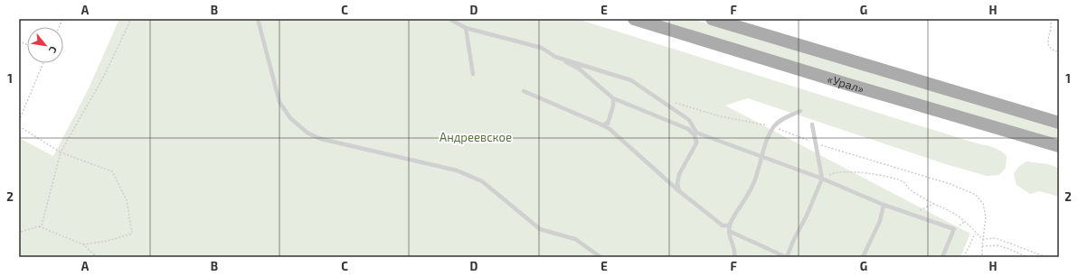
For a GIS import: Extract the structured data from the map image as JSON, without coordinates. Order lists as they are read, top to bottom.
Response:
{
  "streets": {
    "main road": ["«Урал»"]
  },
  "parks": ["Андреевское"],
  "north": "bottom right",
  "grid": {
    "columns": [
      "A",
      "B",
      "C",
      "D",
      "E",
      "F",
      "G",
      "H"
    ],
    "rows": ["1", "2"]
  }
}
